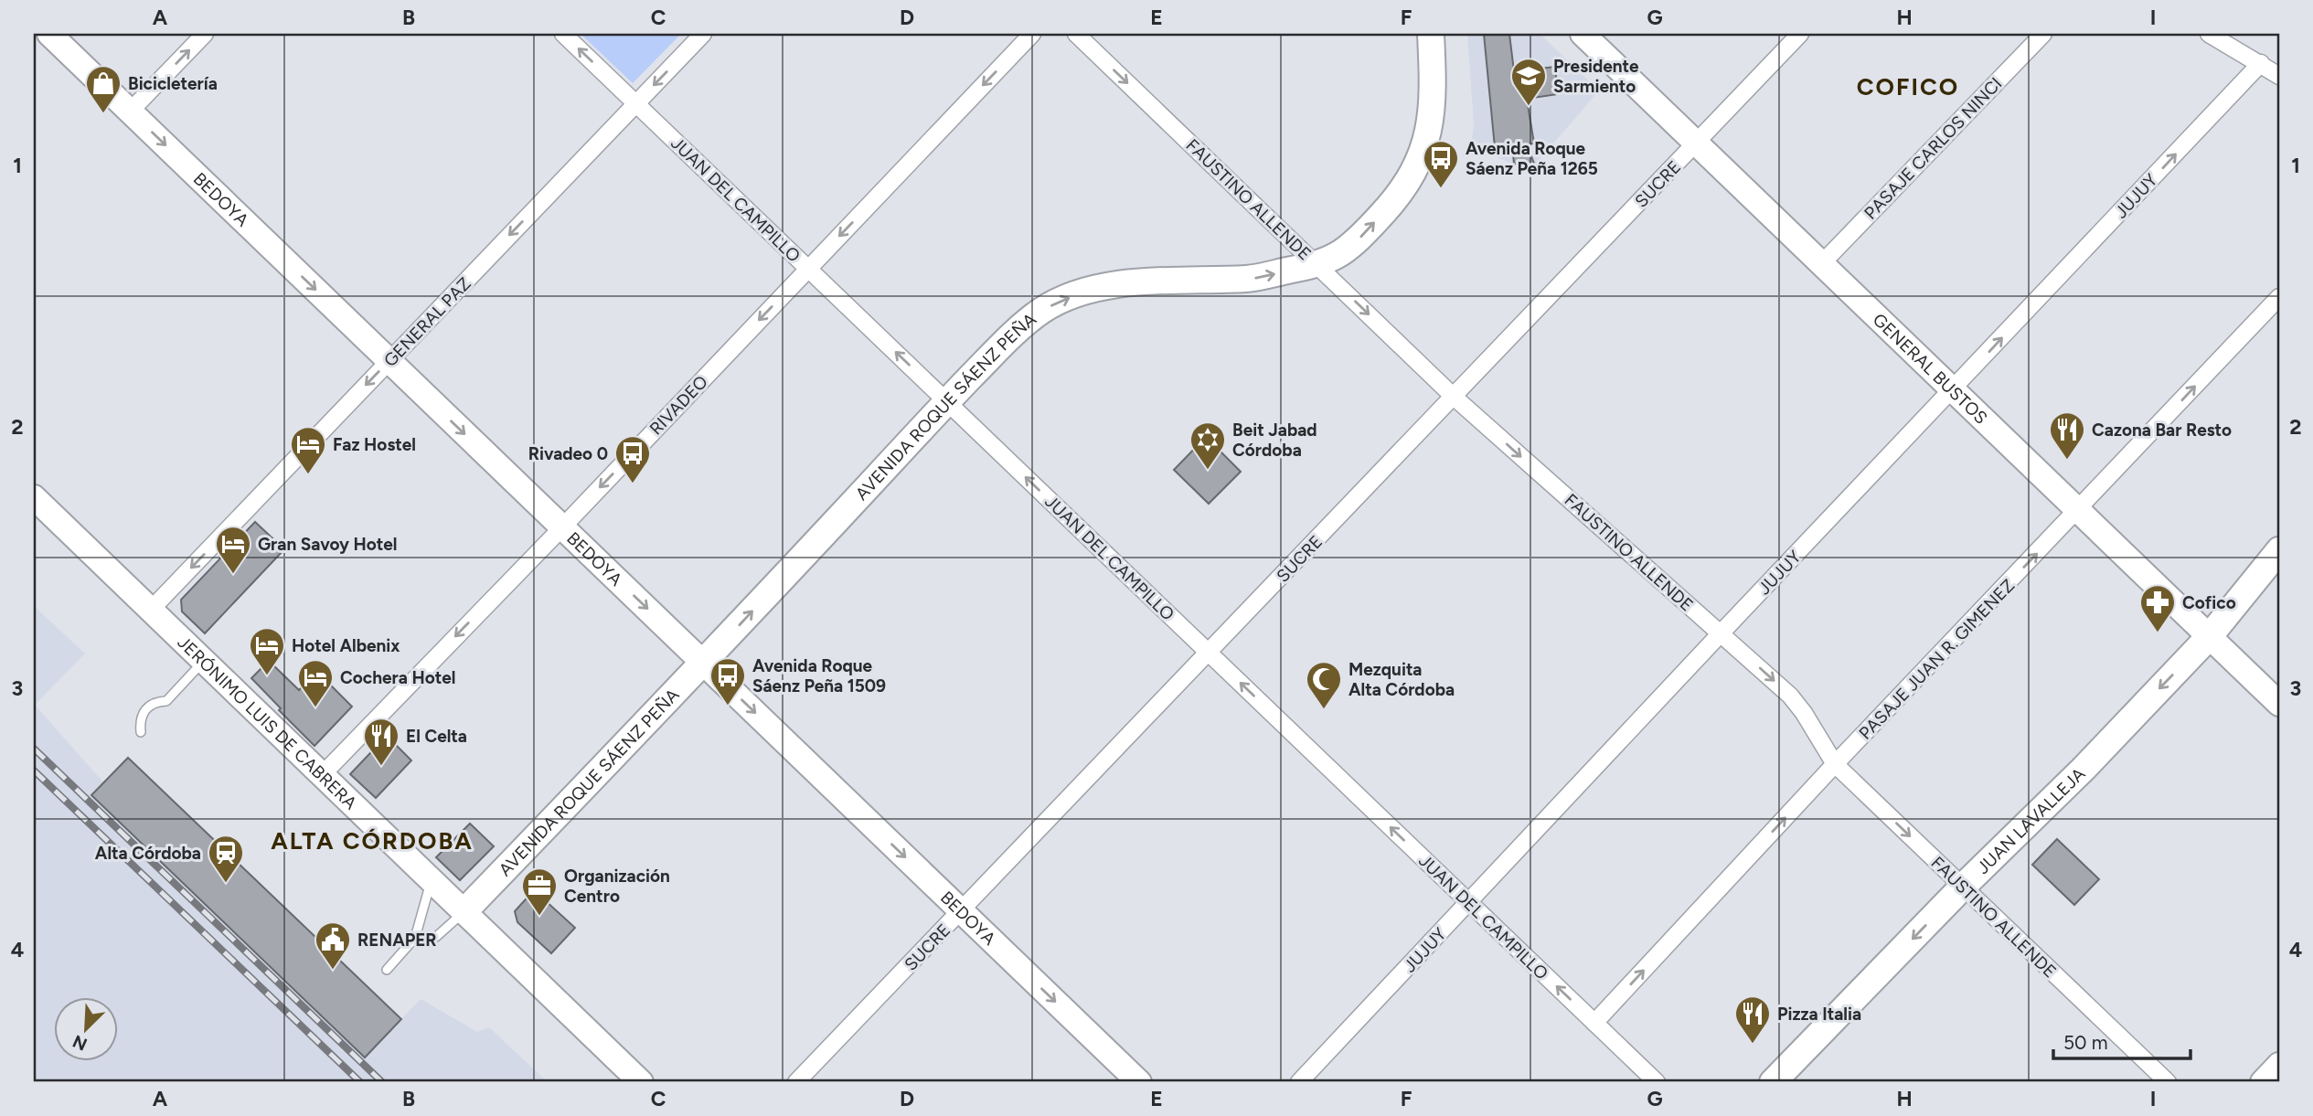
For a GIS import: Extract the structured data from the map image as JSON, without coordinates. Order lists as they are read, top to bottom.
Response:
{
  "streets": {
    "main road": [
      "BEDOYA",
      "GENERAL BUSTOS",
      "AVENIDA ROQUE SÁENZ PEÑA",
      "JERÓNIMO LUIS DE CABRERA",
      "JUAN LAVALLEJA"
    ],
    "street": [
      "PASAJE CARLOS NINCI",
      "SUCRE",
      "JUJUY",
      "JUAN DEL CAMPILLO",
      "FAUSTINO ALLENDE",
      "GENERAL PAZ",
      "RIVADEO",
      "PASAJE JUAN R. GIMENEZ"
    ]
  },
  "crossings": [
    ["PASAJE CARLOS NINCI", "GENERAL BUSTOS"],
    ["SUCRE", "BEDOYA"],
    ["SUCRE", "JUAN DEL CAMPILLO"],
    ["SUCRE", "FAUSTINO ALLENDE"],
    ["SUCRE", "GENERAL BUSTOS"],
    ["JUJUY", "JUAN DEL CAMPILLO"],
    ["JUJUY", "FAUSTINO ALLENDE"],
    ["JUJUY", "GENERAL BUSTOS"],
    ["BEDOYA", "GENERAL PAZ"],
    ["BEDOYA", "RIVADEO"],
    ["BEDOYA", "AVENIDA ROQUE SÁENZ PEÑA"],
    ["JUAN DEL CAMPILLO", "GENERAL PAZ"],
    ["JUAN DEL CAMPILLO", "RIVADEO"],
    ["JUAN DEL CAMPILLO", "AVENIDA ROQUE SÁENZ PEÑA"],
    ["JUAN DEL CAMPILLO", "PASAJE JUAN R. GIMENEZ"],
    ["FAUSTINO ALLENDE", "AVENIDA ROQUE SÁENZ PEÑA"],
    ["FAUSTINO ALLENDE", "PASAJE JUAN R. GIMENEZ"],
    ["FAUSTINO ALLENDE", "JUAN LAVALLEJA"],
    ["GENERAL PAZ", "JERÓNIMO LUIS DE CABRERA"],
    ["GENERAL BUSTOS", "PASAJE JUAN R. GIMENEZ"],
    ["GENERAL BUSTOS", "JUAN LAVALLEJA"],
    ["RIVADEO", "JERÓNIMO LUIS DE CABRERA"],
    ["AVENIDA ROQUE SÁENZ PEÑA", "JERÓNIMO LUIS DE CABRERA"]
  ],
  "one_way": [
    "BEDOYA",
    "JUAN DEL CAMPILLO",
    "FAUSTINO ALLENDE",
    "GENERAL PAZ",
    "RIVADEO",
    "AVENIDA ROQUE SÁENZ PEÑA",
    "PASAJE JUAN R. GIMENEZ",
    "JUAN LAVALLEJA"
  ],
  "districts": ["COFICO", "ALTA CÓRDOBA"],
  "places": {
    "school or university": ["Presidente Sarmiento"],
    "shop": ["Bicicletería"],
    "bus stop": ["Avenida Roque Sáenz Peña 1265", "Rivadeo 0", "Avenida Roque Sáenz Peña 1509"],
    "restaurant": ["Cazona Bar Resto", "El Celta", "Pizza Italia"],
    "synagogue": ["Beit Jabad Córdoba"],
    "hotel": [
      "Faz Hostel",
      "Gran Savoy Hotel",
      "Hotel Albenix",
      "Cochera Hotel"
    ],
    "pharmacy": ["Cofico"],
    "mosque": ["Mezquita Alta Córdoba"],
    "station": ["Alta Córdoba"],
    "office": ["Organización Centro"],
    "public building": ["RENAPER"]
  },
  "scale_bar": "50 m",
  "north": "bottom left",
  "grid": {
    "columns": [
      "A",
      "B",
      "C",
      "D",
      "E",
      "F",
      "G",
      "H",
      "I"
    ],
    "rows": [
      "1",
      "2",
      "3",
      "4"
    ]
  }
}
